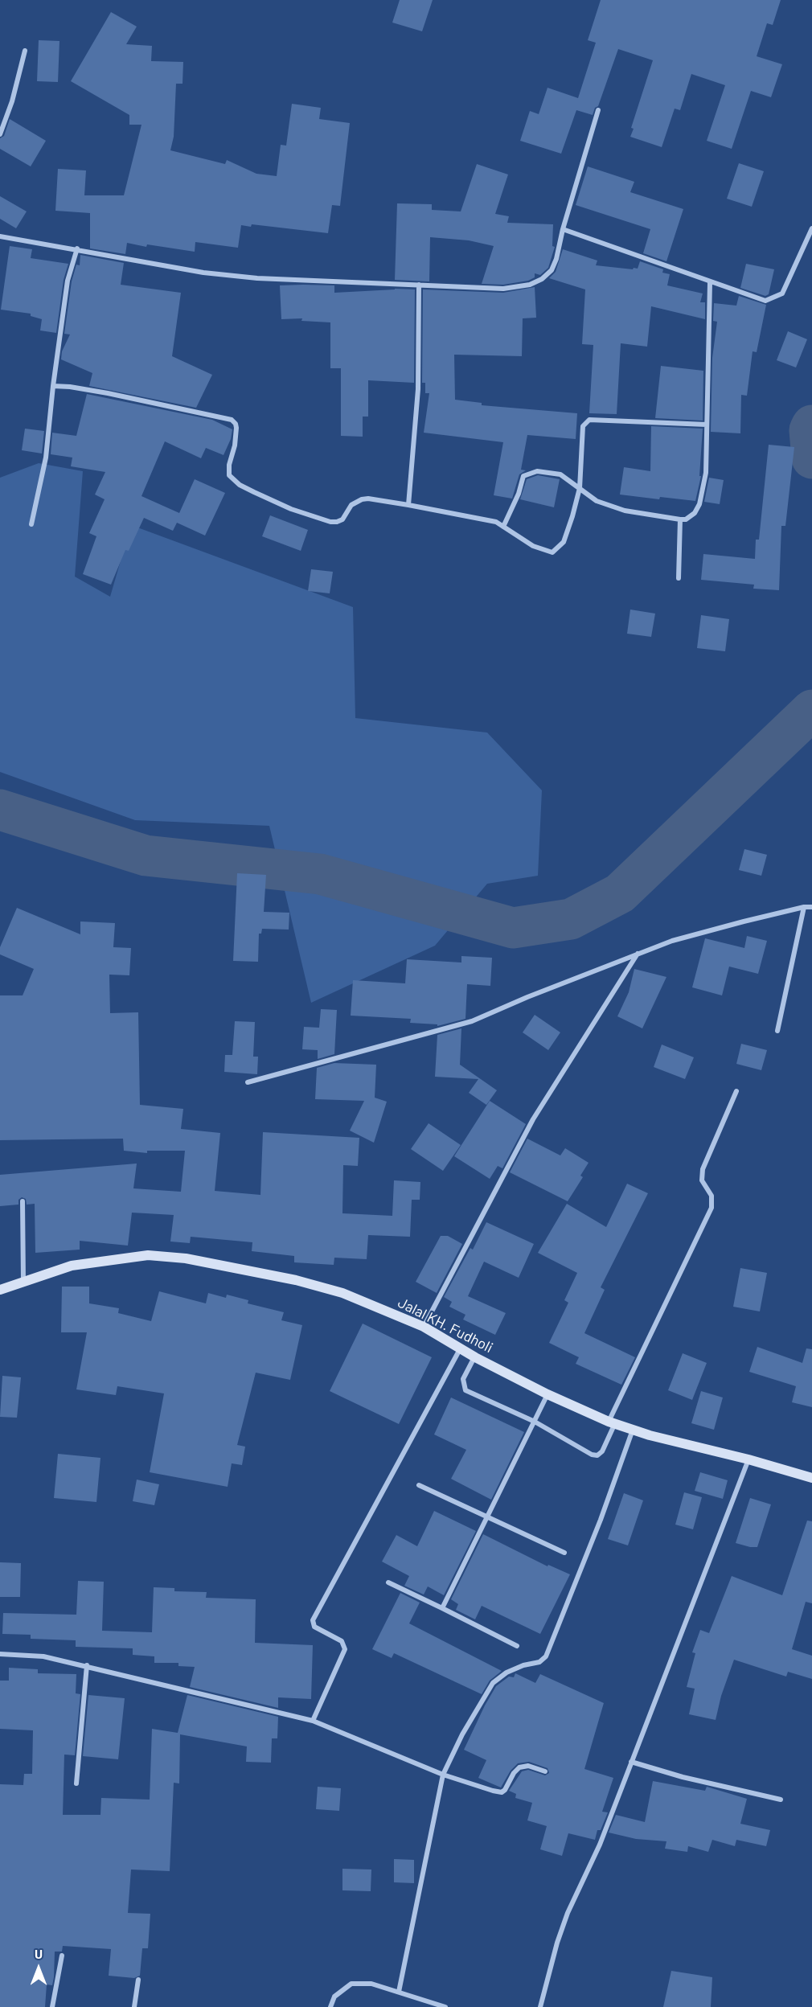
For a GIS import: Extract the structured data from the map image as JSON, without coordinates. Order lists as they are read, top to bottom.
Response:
{
  "streets": {
    "main road": ["Jalal KH. Fudholi"]
  },
  "north": "top"
}
